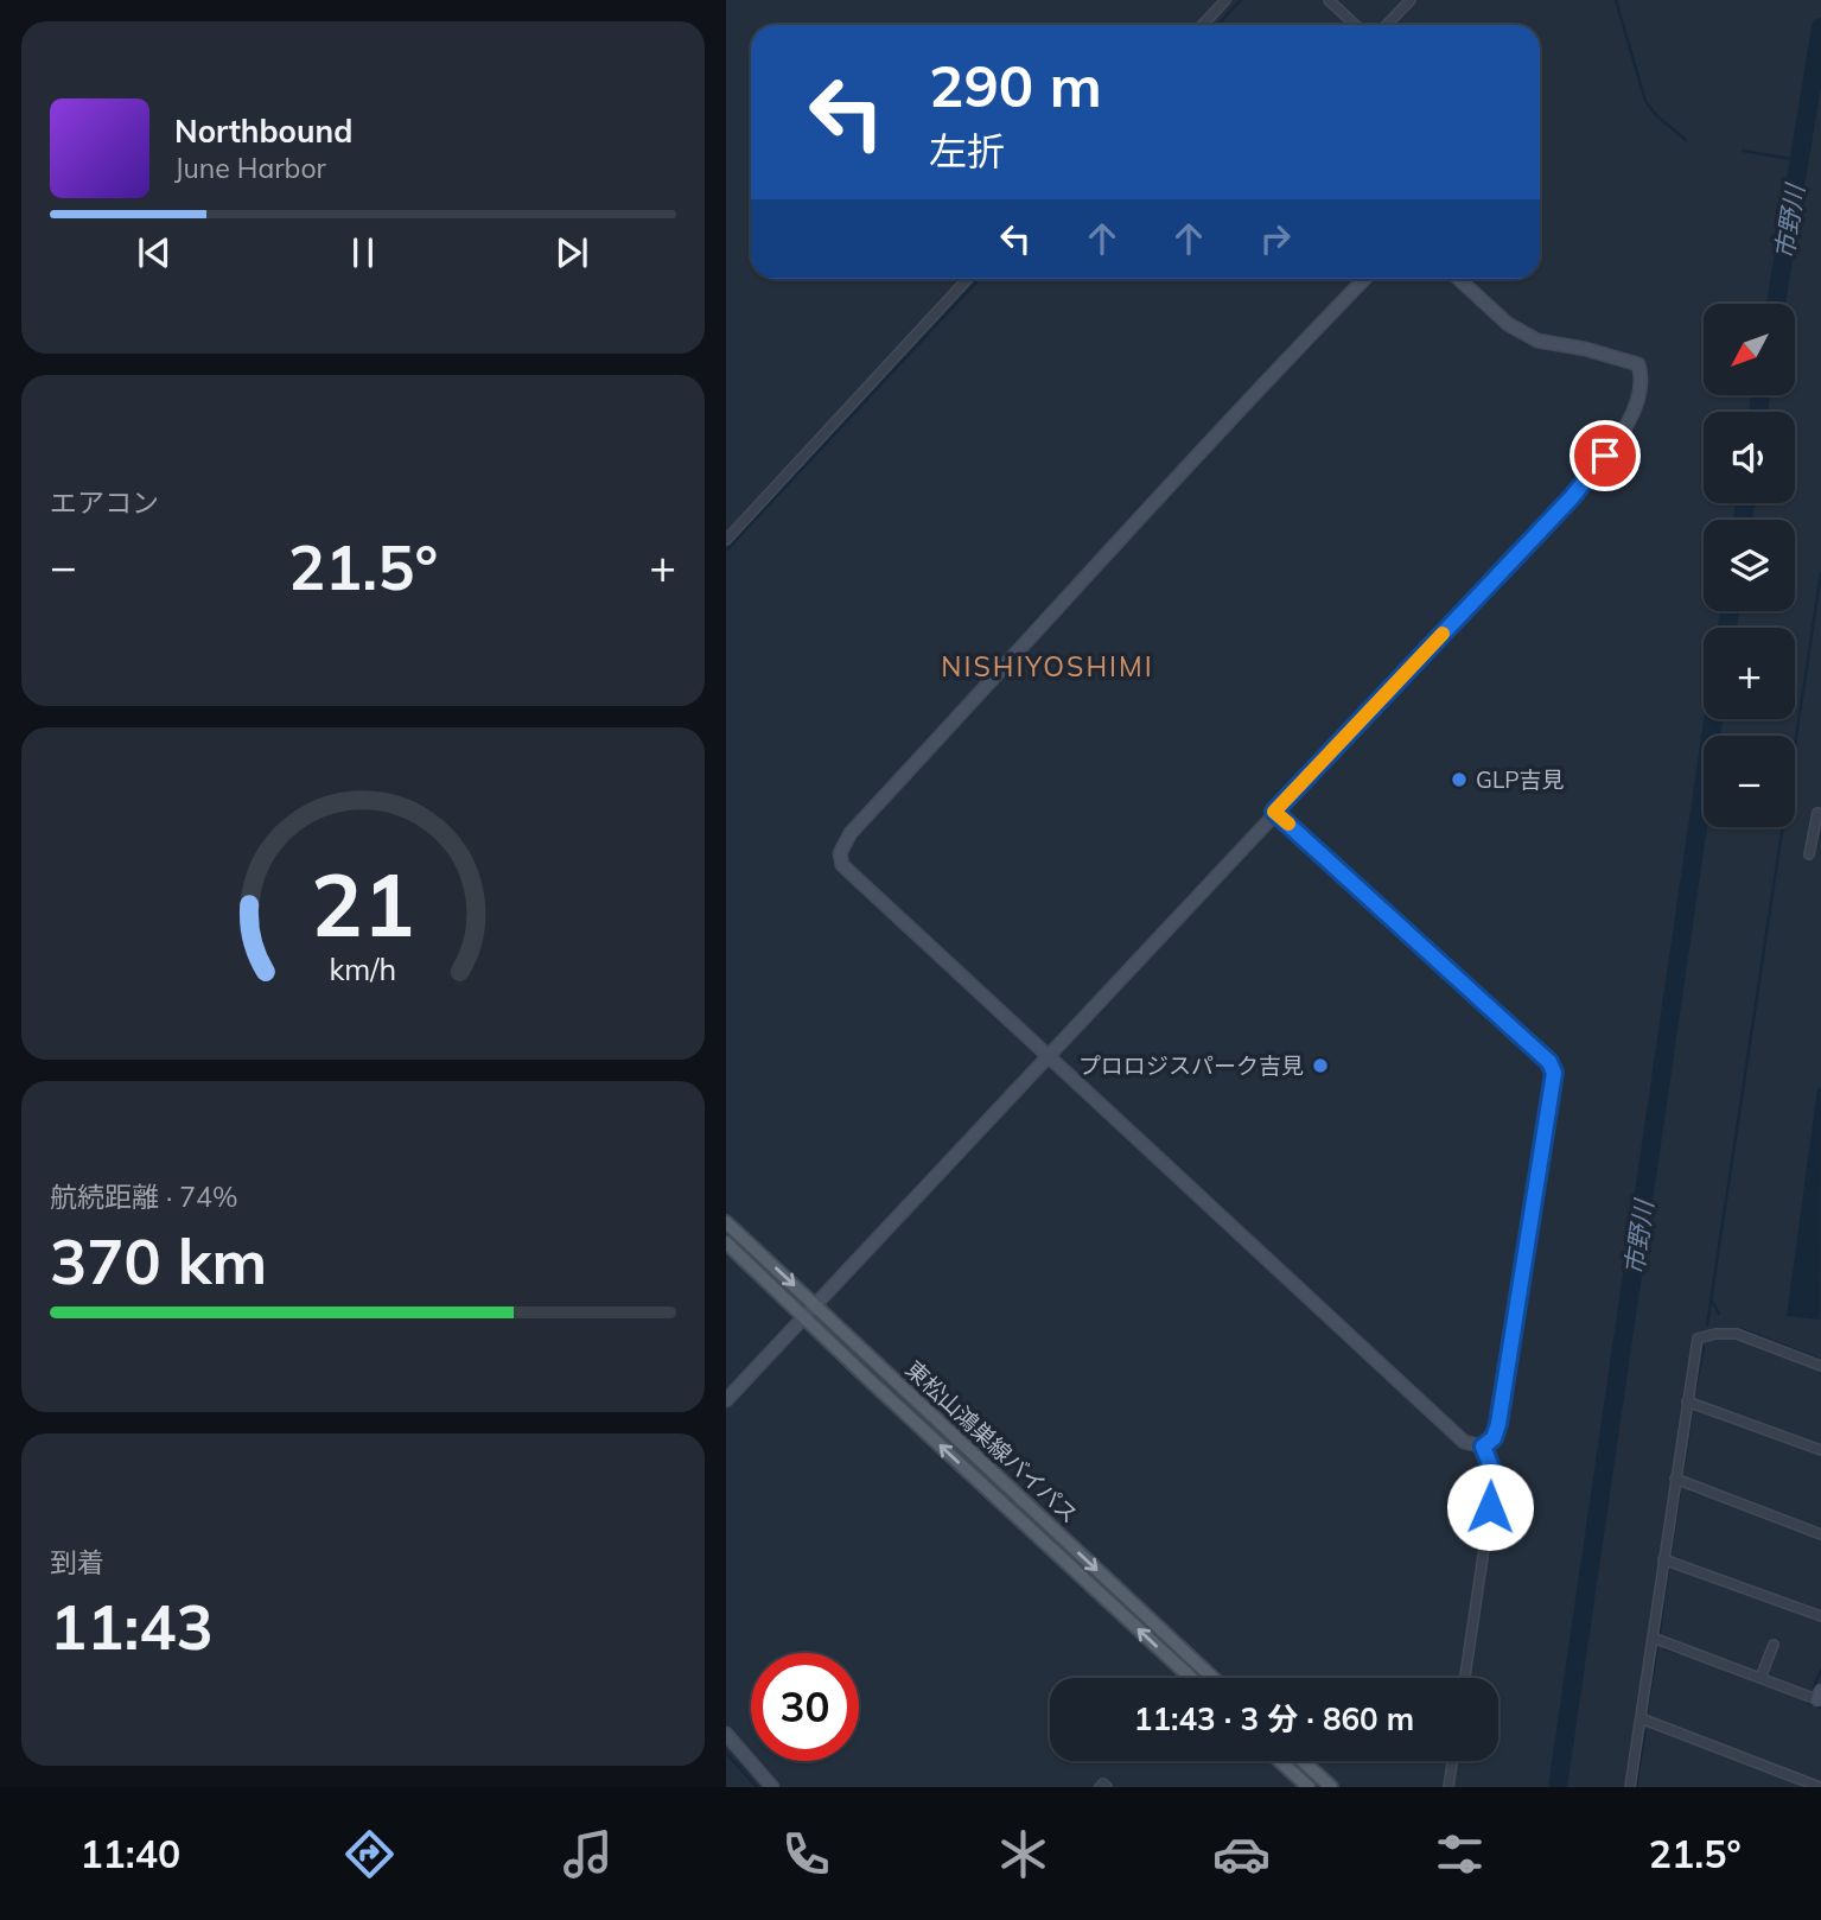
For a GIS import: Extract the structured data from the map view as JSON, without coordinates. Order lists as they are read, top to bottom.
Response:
{
  "streets": {
    "main road": ["東松山鴻巣線バイパス"]
  },
  "districts": ["NISHIYOSHIMI"],
  "water": ["市野川"],
  "places": ["GLP吉見", "プロロジスパーク吉見"],
  "north": "bottom left",
  "page": {
    "turn": ["290 m", "左折"],
    "song": ["Northbound", "June Harbor"],
    "map_buttons": ["+", "−"],
    "tile": [
      "エアコン",
      ["航続距離 · 74%", "370 km"],
      ["到着", "11:43"]
    ],
    "heat": ["−", "21.5°", "+"],
    "limit": "30",
    "trip": "11:43 · 3 分 · 860 m",
    "tabs": ["11:40", "21.5°"],
    "gauge": ["21", "km/h"]
  }
}
